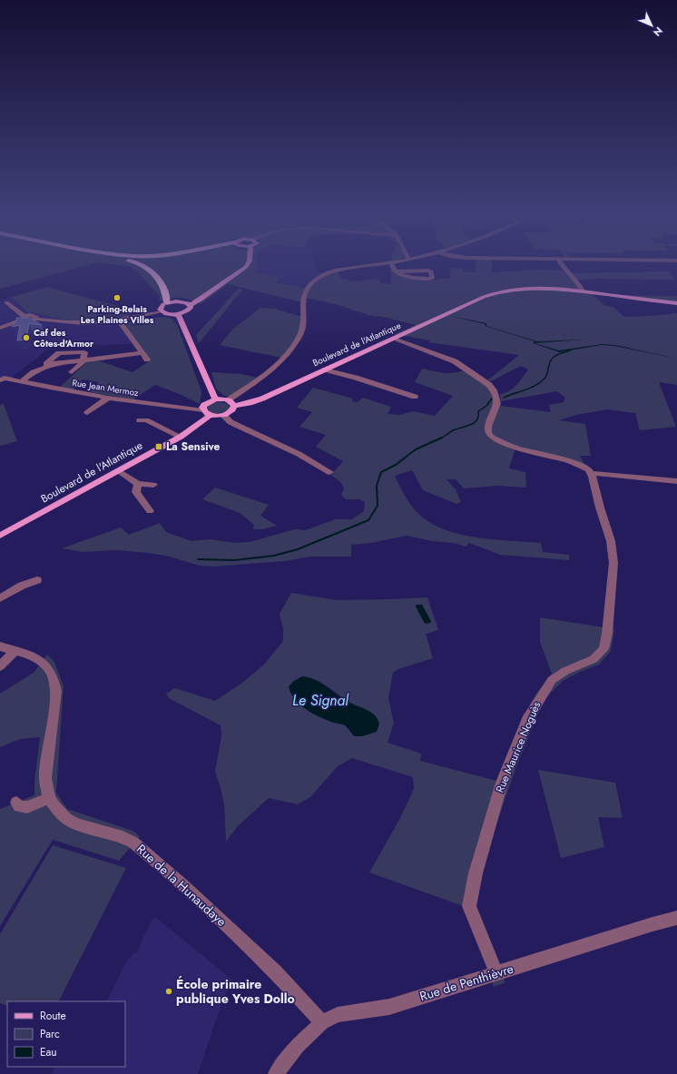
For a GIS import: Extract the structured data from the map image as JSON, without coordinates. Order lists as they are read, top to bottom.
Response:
{
  "streets": {
    "main road": ["Boulevard de l'Atlantique"],
    "street": [
      "Rue Jean Mermoz",
      "Rue Maurice Noguès",
      "Rue de la Hunaudaye",
      "Rue de Penthièvre"
    ]
  },
  "crossings": [
    ["Boulevard de l'Atlantique", "Rue Jean Mermoz"],
    ["Rue Maurice Noguès", "Rue de Penthièvre"],
    ["Rue de la Hunaudaye", "Rue de Penthièvre"]
  ],
  "water": ["Le Signal"],
  "places": {
    "other": ["Parking-Relais Les Plaines Villes", "Caf des Côtes-d'Armor", "École primaire publique Yves Dollo"],
    "transit": ["La Sensive"]
  },
  "legend": ["Route", "Parc", "Eau"],
  "north": "bottom right"
}
